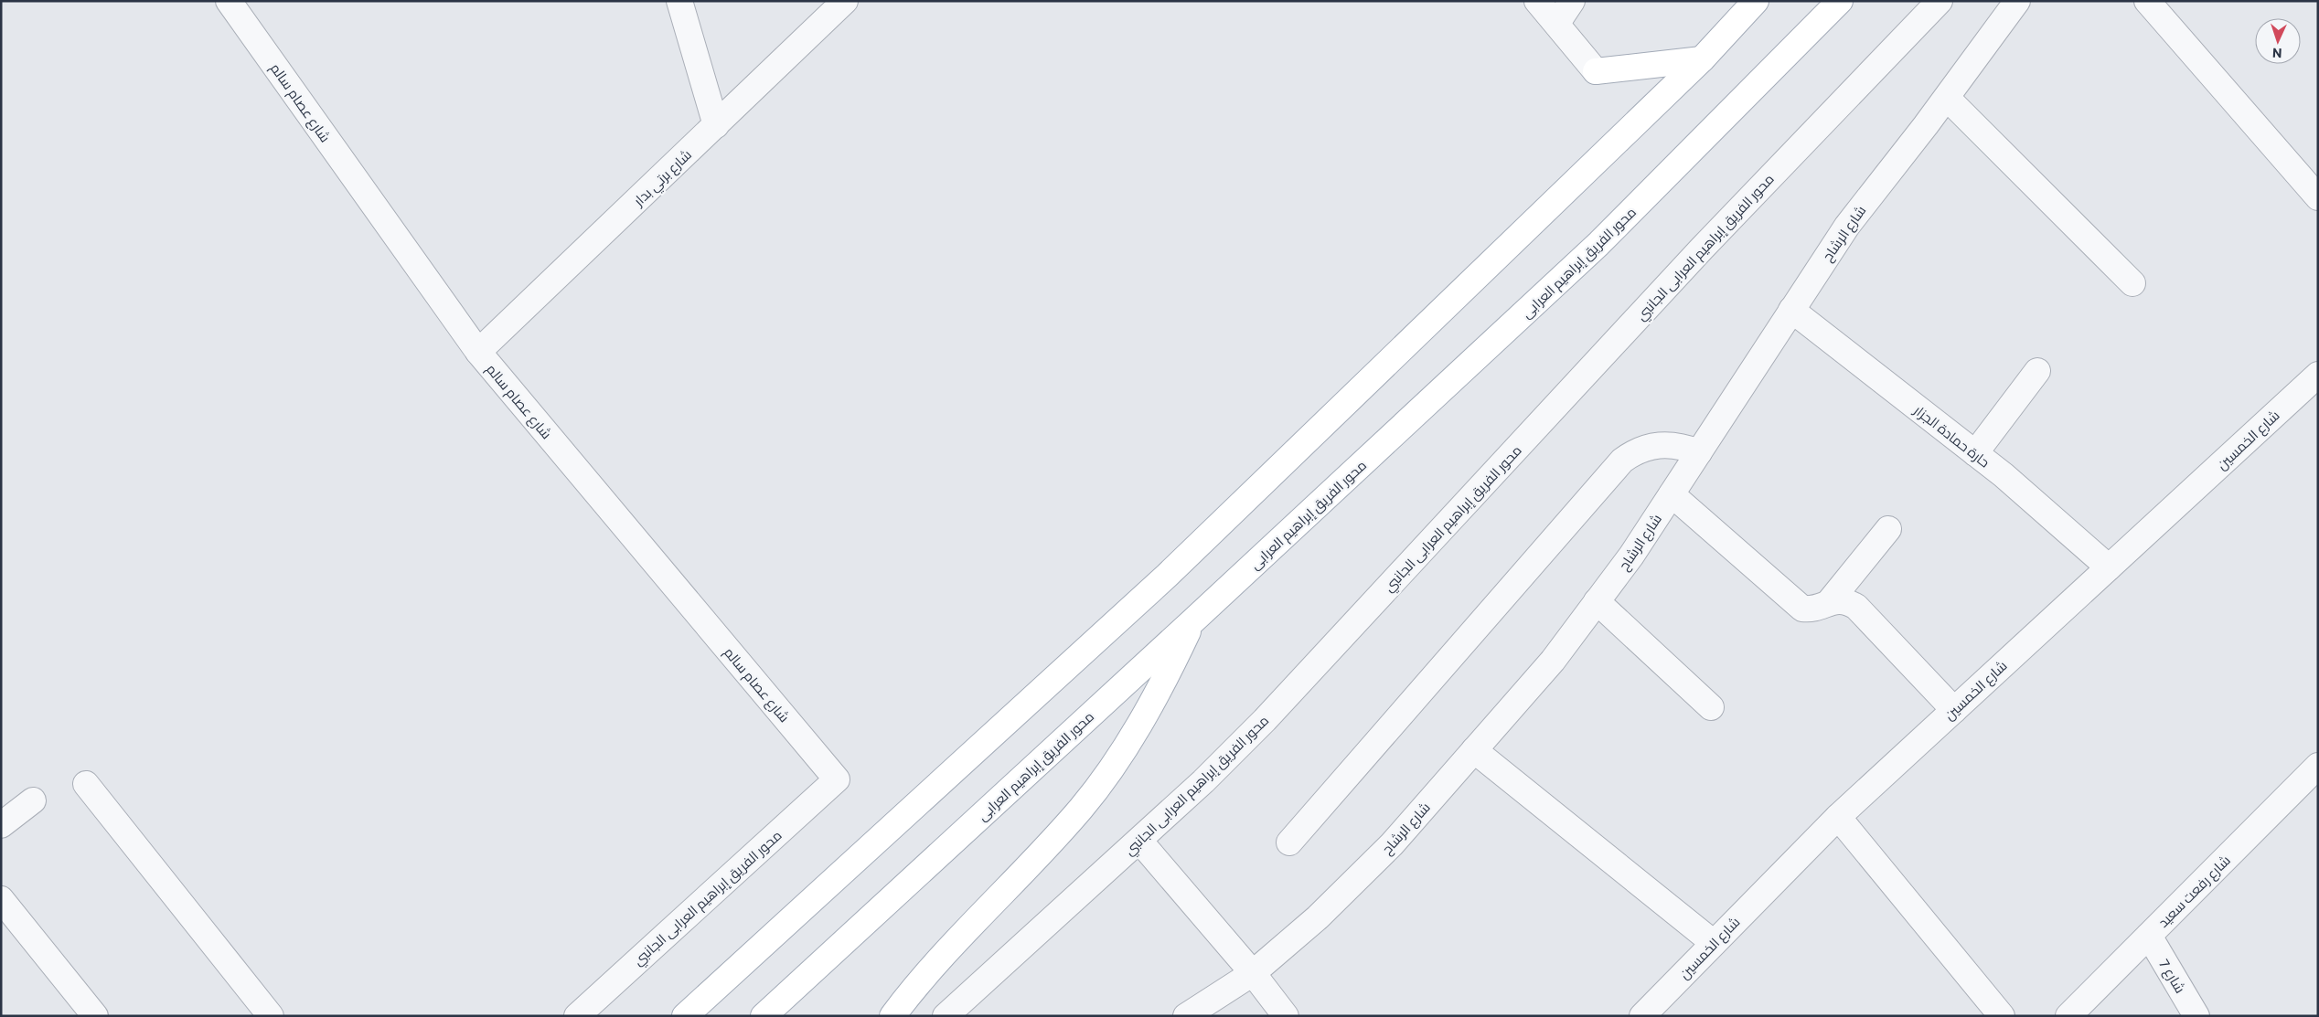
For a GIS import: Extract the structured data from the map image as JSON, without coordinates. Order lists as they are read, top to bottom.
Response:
{
  "streets": {
    "main road": ["محور الفريق إبراهيم العرابى"],
    "street": [
      "شارع عصام سالم",
      "شارع برتي بدار",
      "شارع الرشاح",
      "محور الفريق إبراهيم العرابى الجانبي",
      "حارة حمادة الجزار",
      "شارع الخمسين",
      "شارع رفعت سعيد",
      "شارع 7"
    ]
  },
  "crossings": [
    ["شارع عصام سالم", "شارع برتي بدار"],
    ["شارع عصام سالم", "محور الفريق إبراهيم العرابى الجانبي"],
    ["شارع الرشاح", "حارة حمادة الجزار"],
    ["حارة حمادة الجزار", "شارع الخمسين"],
    ["شارع رفعت سعيد", "شارع 7"]
  ],
  "north": "bottom"
}
